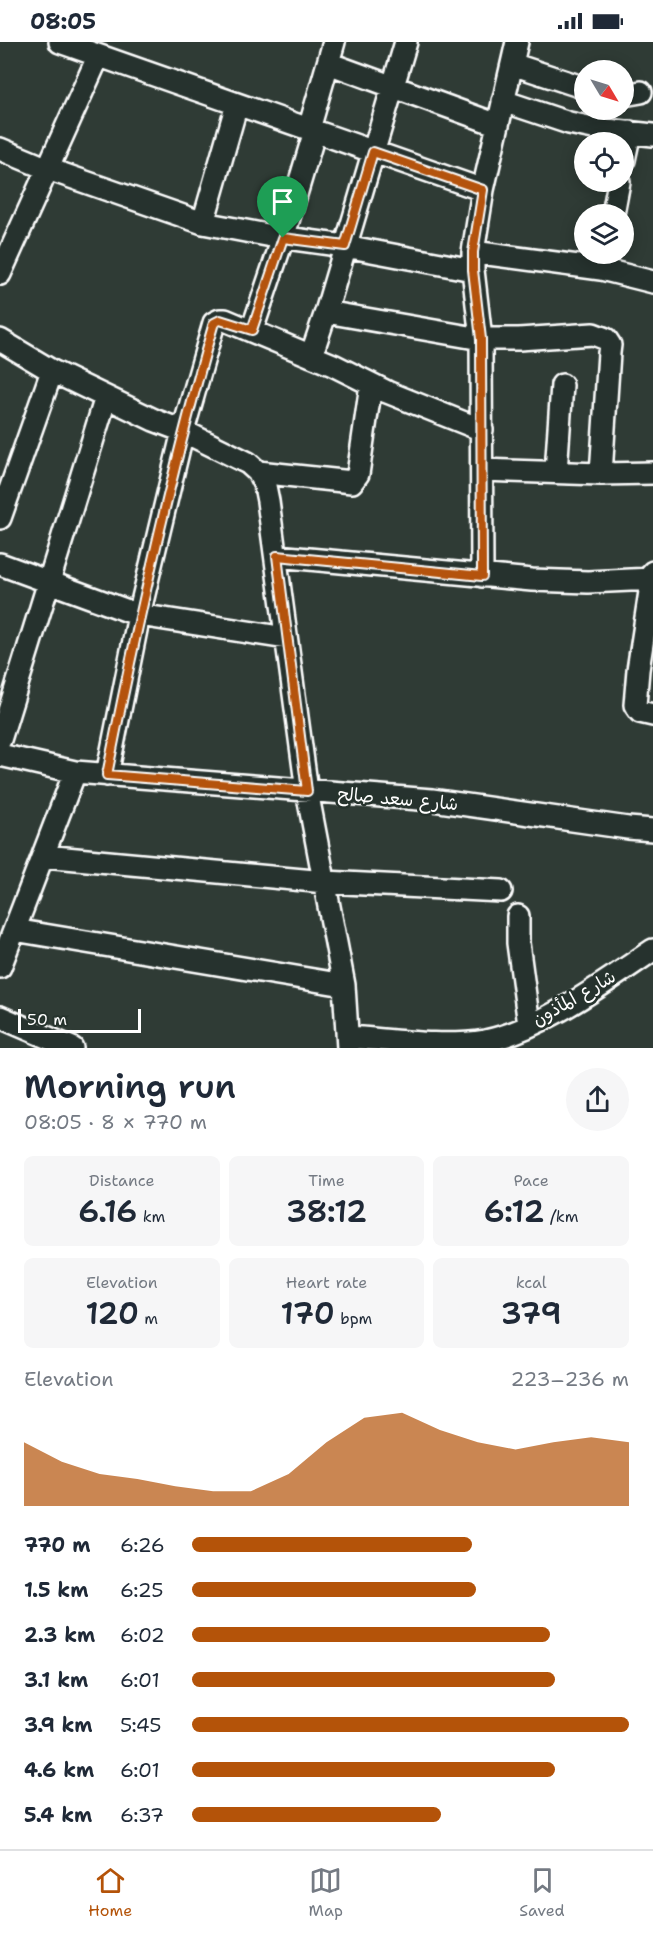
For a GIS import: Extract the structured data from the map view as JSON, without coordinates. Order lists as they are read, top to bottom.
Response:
{
  "streets": {
    "street": ["شارع سعد صالح", "شارع المأذون"]
  },
  "scale_bar": "50 m",
  "north": "bottom right",
  "page": {
    "status": "08:05",
    "scale": "50 m",
    "heading": ["Morning run", "08:05 · 8 × 770 m"],
    "stats": [
      ["Distance", "6.16 km"],
      ["Time", "38:12"],
      ["Pace", "6:12 /km"],
      ["Elevation", "120 m"],
      ["Heart rate", "170 bpm"],
      ["kcal", "379"]
    ],
    "chart": ["Elevation", "223–236 m"],
    "list": [
      {
        "name": "770 m",
        "note": "6:26"
      },
      {
        "name": "1.5 km",
        "note": "6:25"
      },
      {
        "name": "2.3 km",
        "note": "6:02"
      },
      {
        "name": "3.1 km",
        "note": "6:01"
      },
      {
        "name": "3.9 km",
        "note": "5:45"
      },
      {
        "name": "4.6 km",
        "note": "6:01"
      },
      {
        "name": "5.4 km",
        "note": "6:37"
      }
    ],
    "tabs": ["Home", "Map", "Saved"]
  }
}
